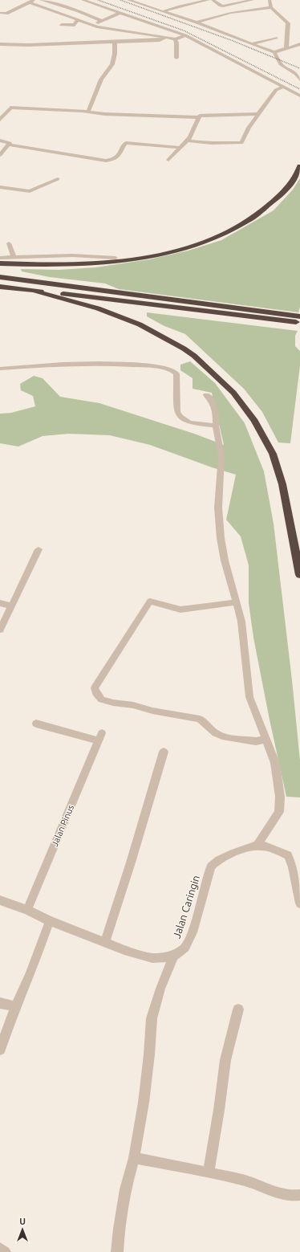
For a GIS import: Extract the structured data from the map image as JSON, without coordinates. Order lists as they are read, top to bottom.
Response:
{
  "streets": {
    "street": ["Jalan Pinus", "Jalan Caringin"]
  },
  "north": "top"
}
